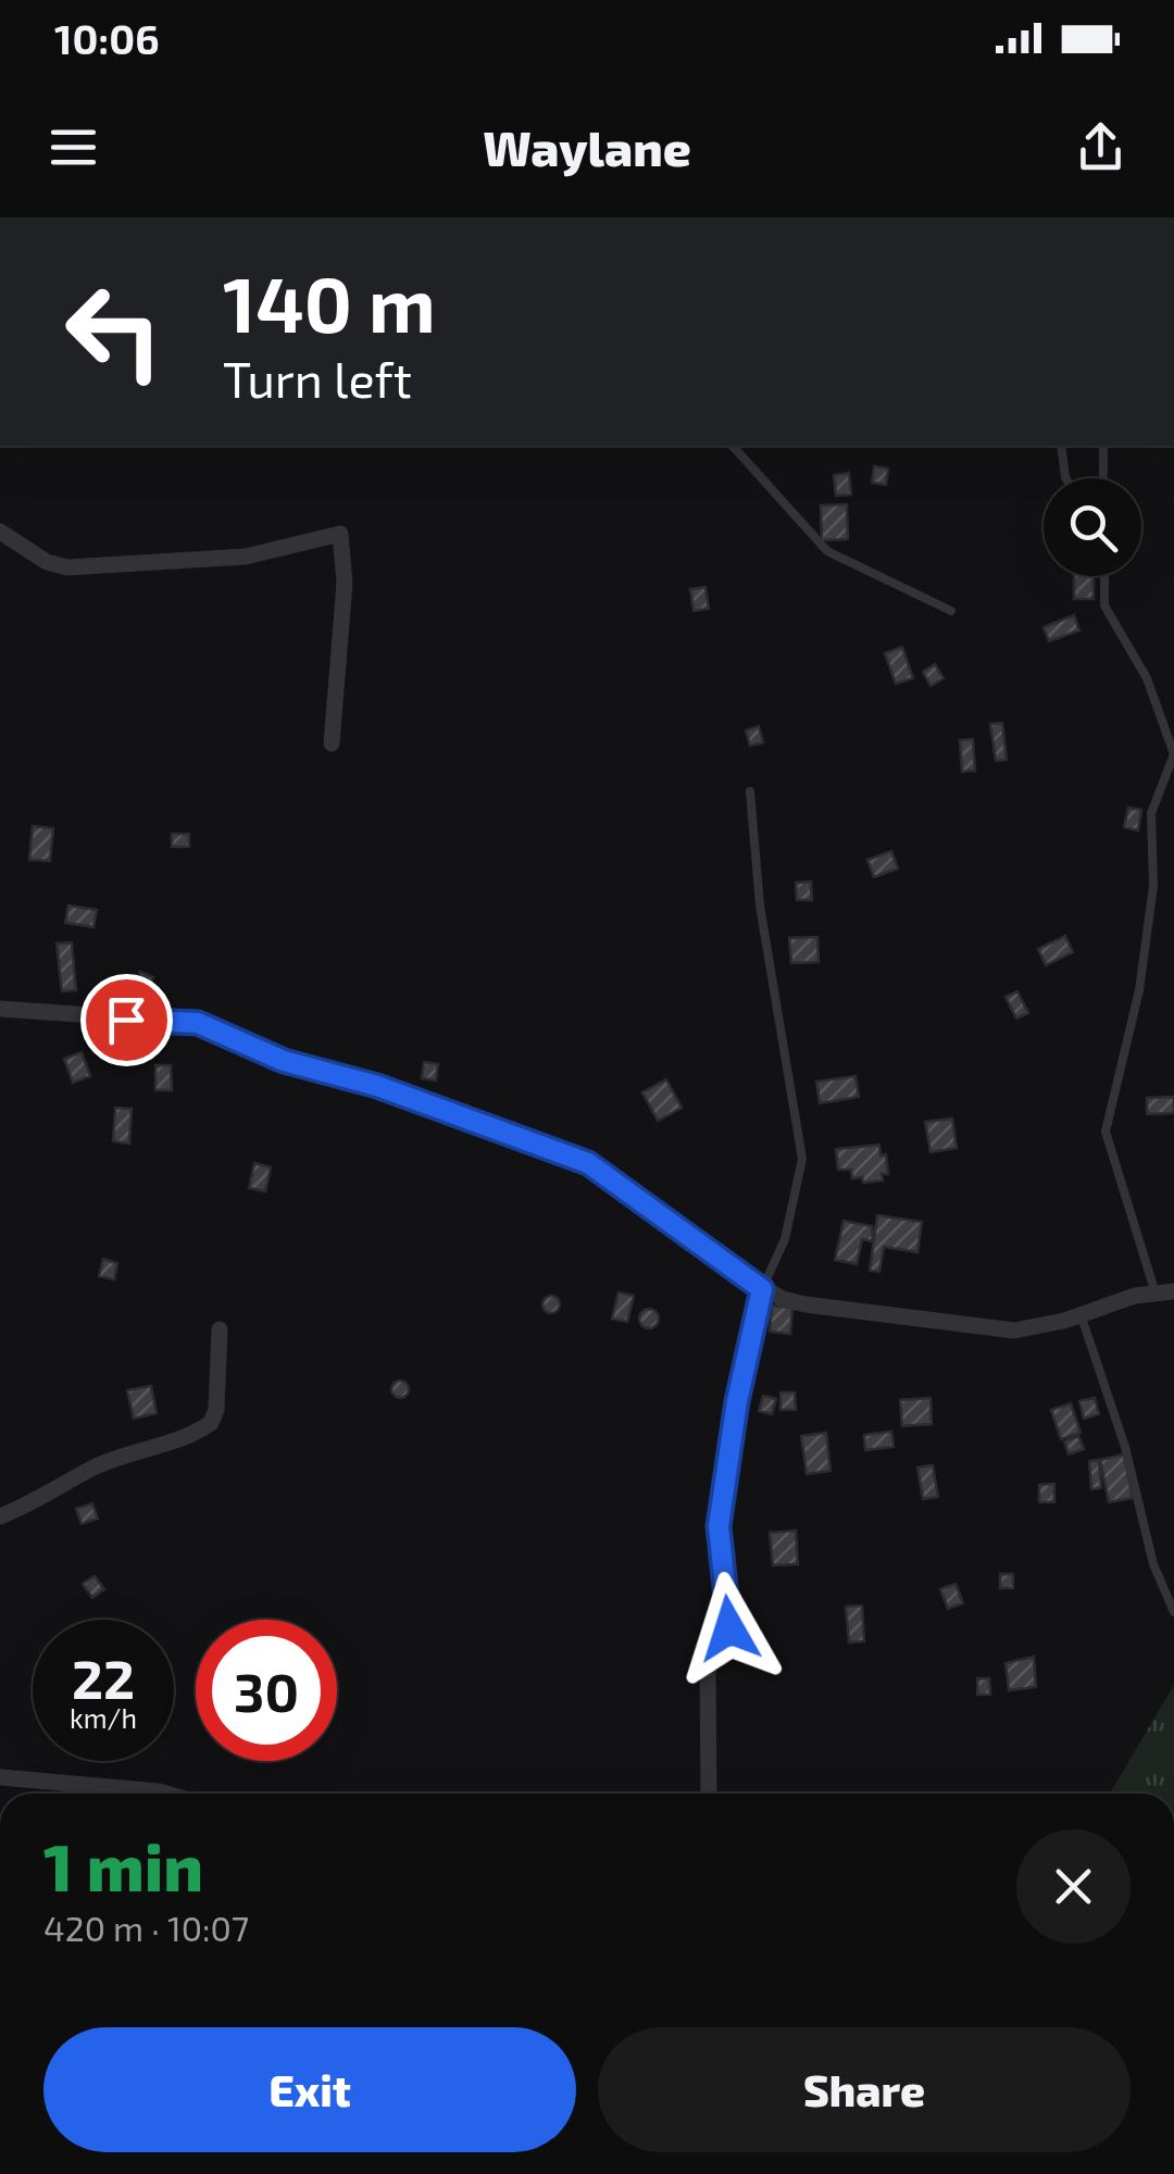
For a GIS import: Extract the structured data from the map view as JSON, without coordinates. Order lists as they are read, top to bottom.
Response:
{
  "page": {
    "status": "10:06",
    "header": "Waylane",
    "turn": ["140 m", "Turn left"],
    "speed": "22 km/h",
    "limit": "30",
    "heading": ["1 min", "420 m · 10:07"],
    "buttons": ["Exit", "Share"]
  }
}
